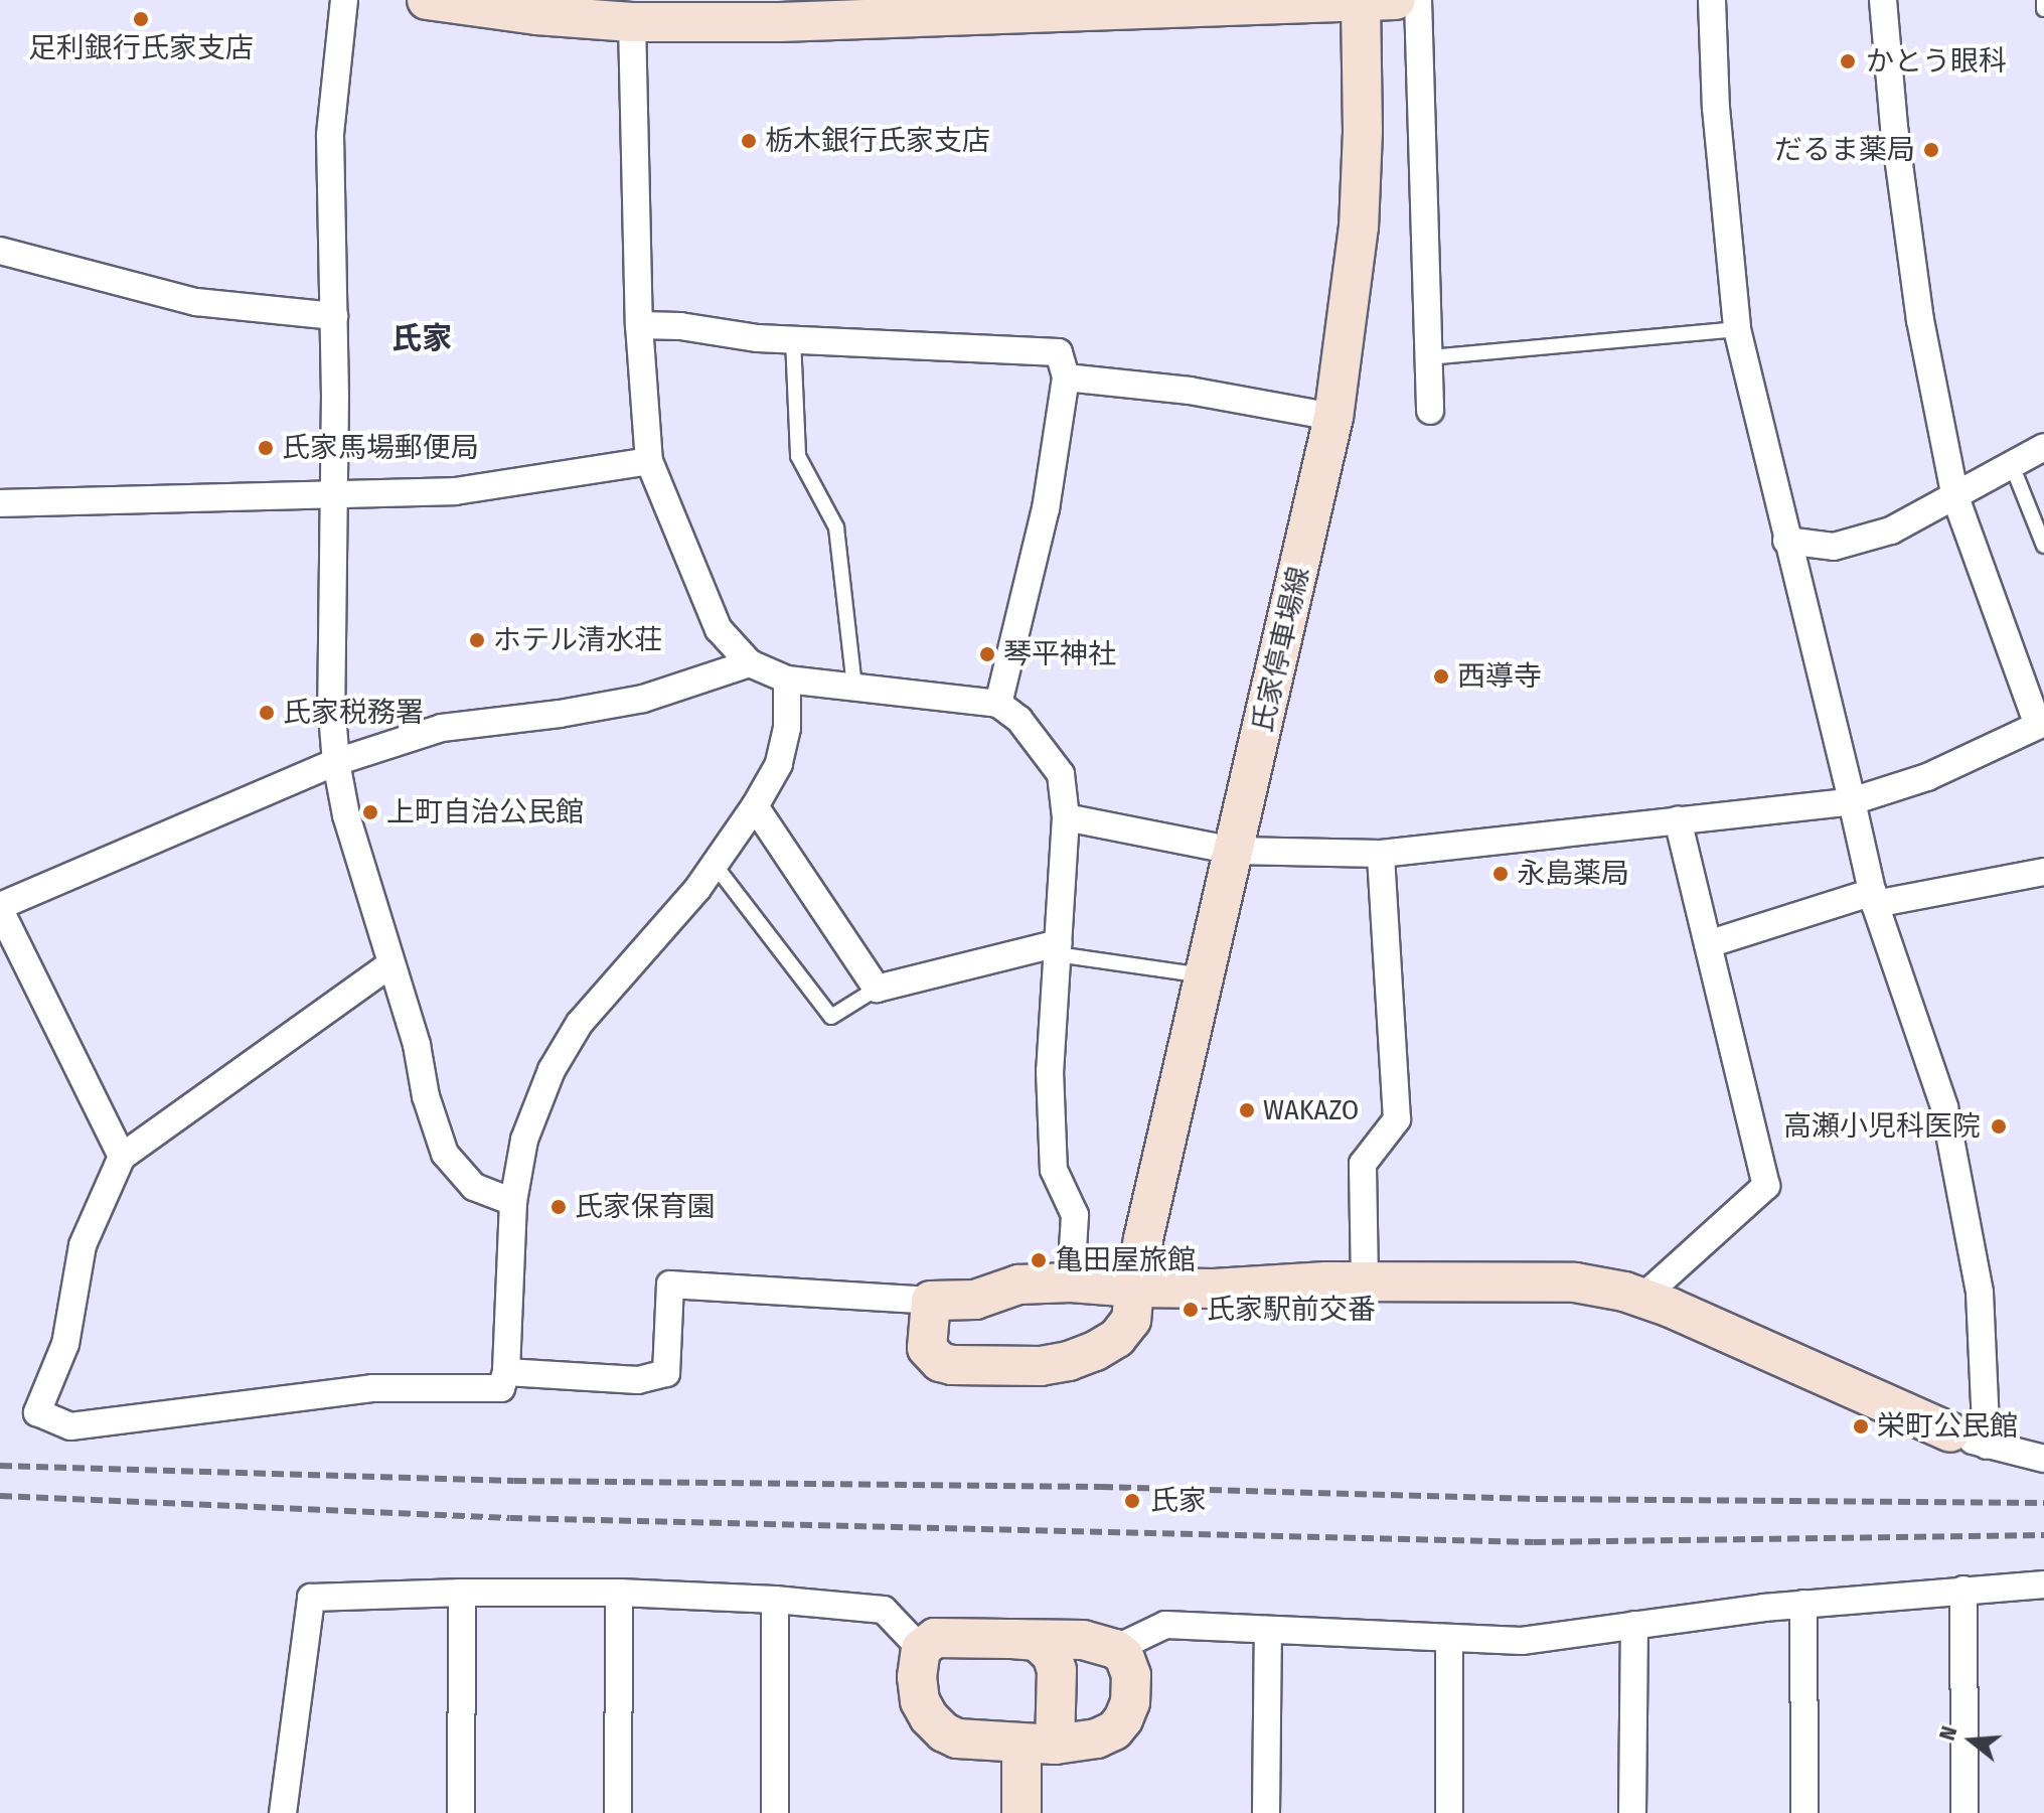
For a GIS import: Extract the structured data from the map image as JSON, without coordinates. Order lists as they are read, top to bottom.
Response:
{
  "streets": {
    "main road": ["氏家停車場線"]
  },
  "districts": ["氏家"],
  "places": [
    "足利銀行氏家支店",
    "かとう眼科",
    "栃木銀行氏家支店",
    "だるま薬局",
    "氏家馬場郵便局",
    "ホテル清水荘",
    "琴平神社",
    "西導寺",
    "氏家税務署",
    "上町自治公民館",
    "永島薬局",
    "WAKAZO",
    "高瀬小児科医院",
    "氏家保育園",
    "亀田屋旅館",
    "氏家駅前交番",
    "栄町公民館",
    "氏家"
  ],
  "north": "left"
}
